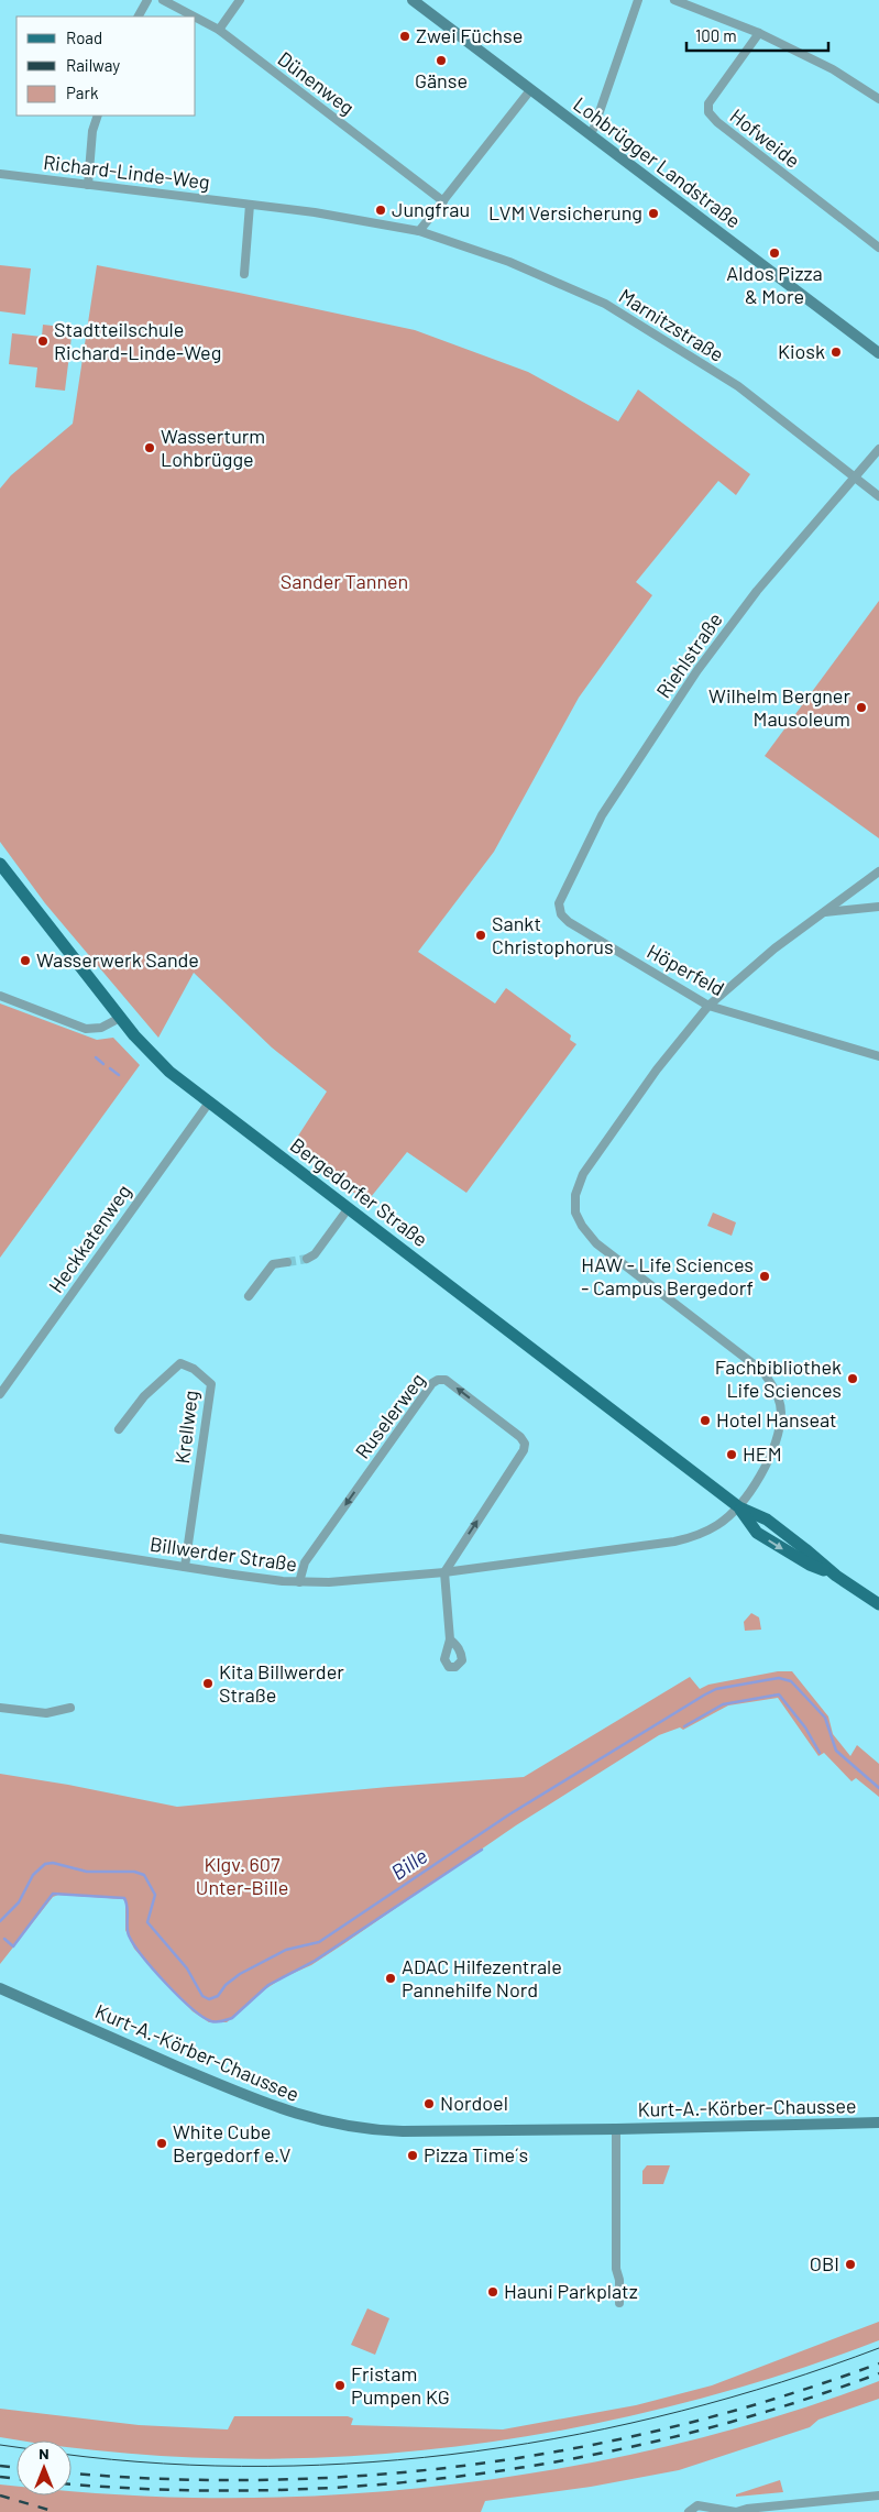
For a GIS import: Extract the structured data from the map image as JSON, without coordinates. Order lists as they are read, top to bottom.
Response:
{
  "streets": {
    "main road": ["Lohbrügger Landstraße", "Bergedorfer Straße", "Kurt-A.-Körber-Chaussee"],
    "street": [
      "Dünenweg",
      "Hofweide",
      "Richard-Linde-Weg",
      "Marnitzstraße",
      "Riehlstraße",
      "Höperfeld",
      "Heckkatenweg",
      "Ruselerweg",
      "Krellweg",
      "Billwerder Straße"
    ]
  },
  "crossings": [
    ["Richard-Linde-Weg", "Marnitzstraße"],
    ["Marnitzstraße", "Riehlstraße"],
    ["Riehlstraße", "Höperfeld"],
    ["Höperfeld", "Billwerder Straße"],
    ["Bergedorfer Straße", "Heckkatenweg"],
    ["Bergedorfer Straße", "Billwerder Straße"],
    ["Ruselerweg", "Billwerder Straße"],
    ["Krellweg", "Billwerder Straße"]
  ],
  "water": ["Bille"],
  "parks": ["Sander Tannen", "Klgv. 607 Unter-Bille"],
  "places": [
    "Zwei Füchse",
    "Gänse",
    "Jungfrau",
    "LVM Versicherung",
    "Aldos Pizza & More",
    "Stadtteilschule Richard-Linde-Weg",
    "Kiosk",
    "Wasserturm Lohbrügge",
    "Wilhelm Bergner Mausoleum",
    "Sankt Christophorus",
    "Wasserwerk Sande",
    "HAW - Life Sciences - Campus Bergedorf",
    "Fachbibliothek Life Sciences",
    "Hotel Hanseat",
    "HEM",
    "Kita Billwerder Straße",
    "ADAC Hilfezentrale Pannehilfe Nord",
    "Nordoel",
    "White Cube Bergedorf e.V",
    "Pizza Time´s",
    "OBI",
    "Hauni Parkplatz",
    "Fristam Pumpen KG"
  ],
  "legend": ["Road", "Railway", "Park"],
  "scale_bar": "100 m",
  "north": "top"
}
